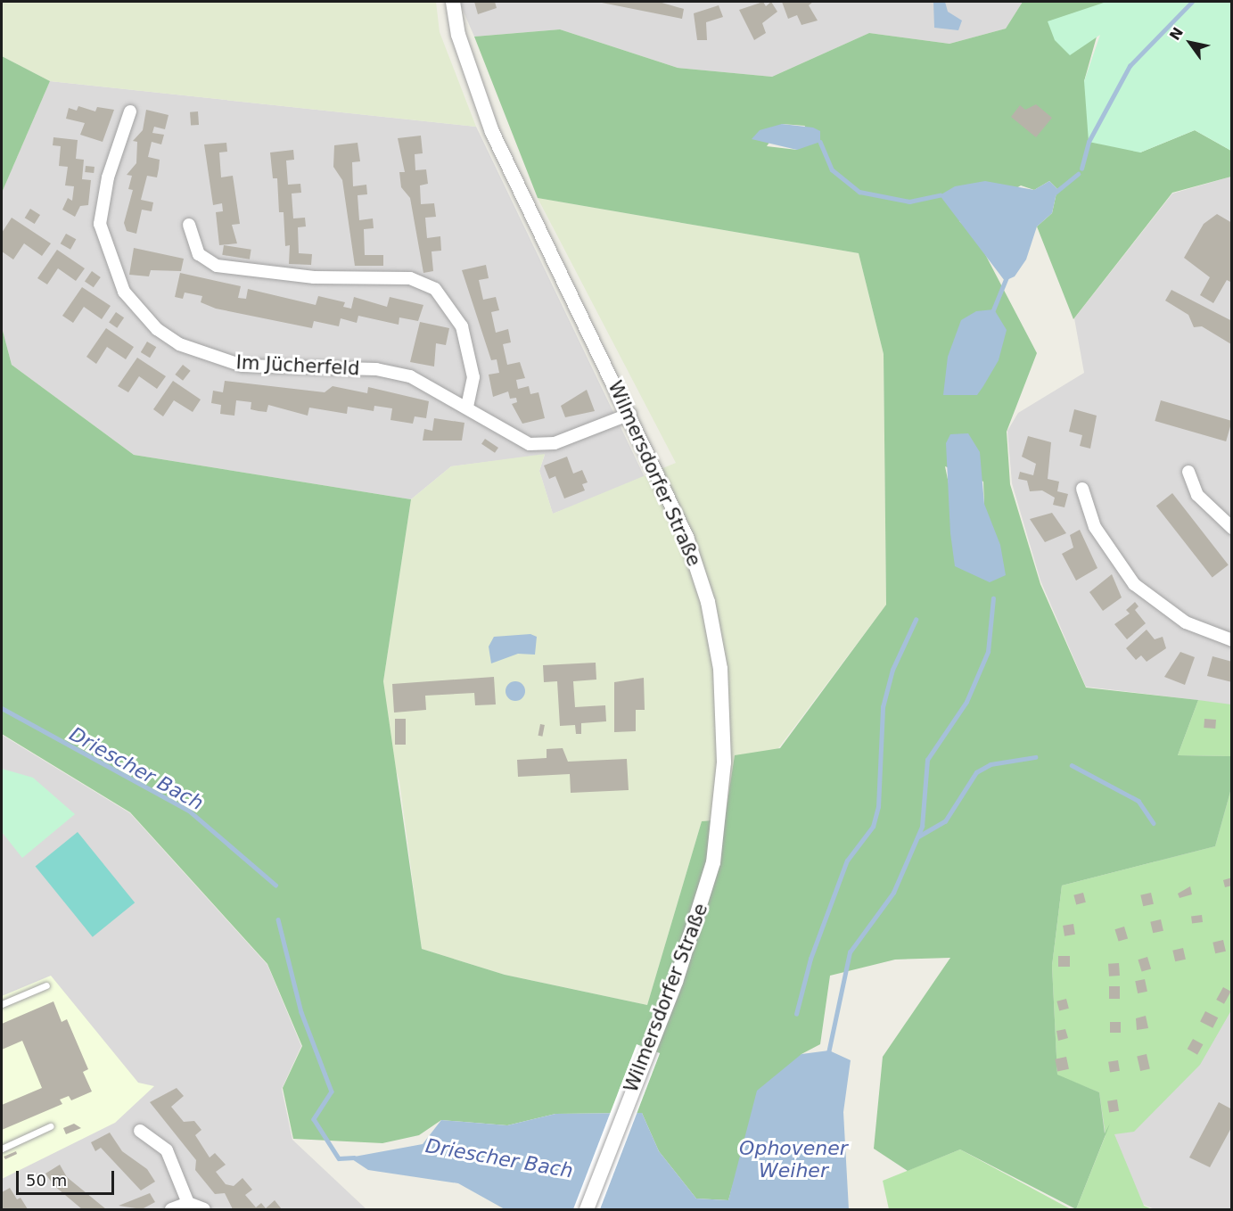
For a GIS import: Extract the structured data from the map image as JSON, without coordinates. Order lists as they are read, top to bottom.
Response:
{
  "streets": {
    "street": ["Im Jücherfeld", "Wilmersdorfer Straße"]
  },
  "crossings": [
    ["Im Jücherfeld", "Wilmersdorfer Straße"]
  ],
  "water": ["Driescher Bach", "Ophovener Weiher"],
  "scale_bar": "50 m",
  "north": "top left"
}
